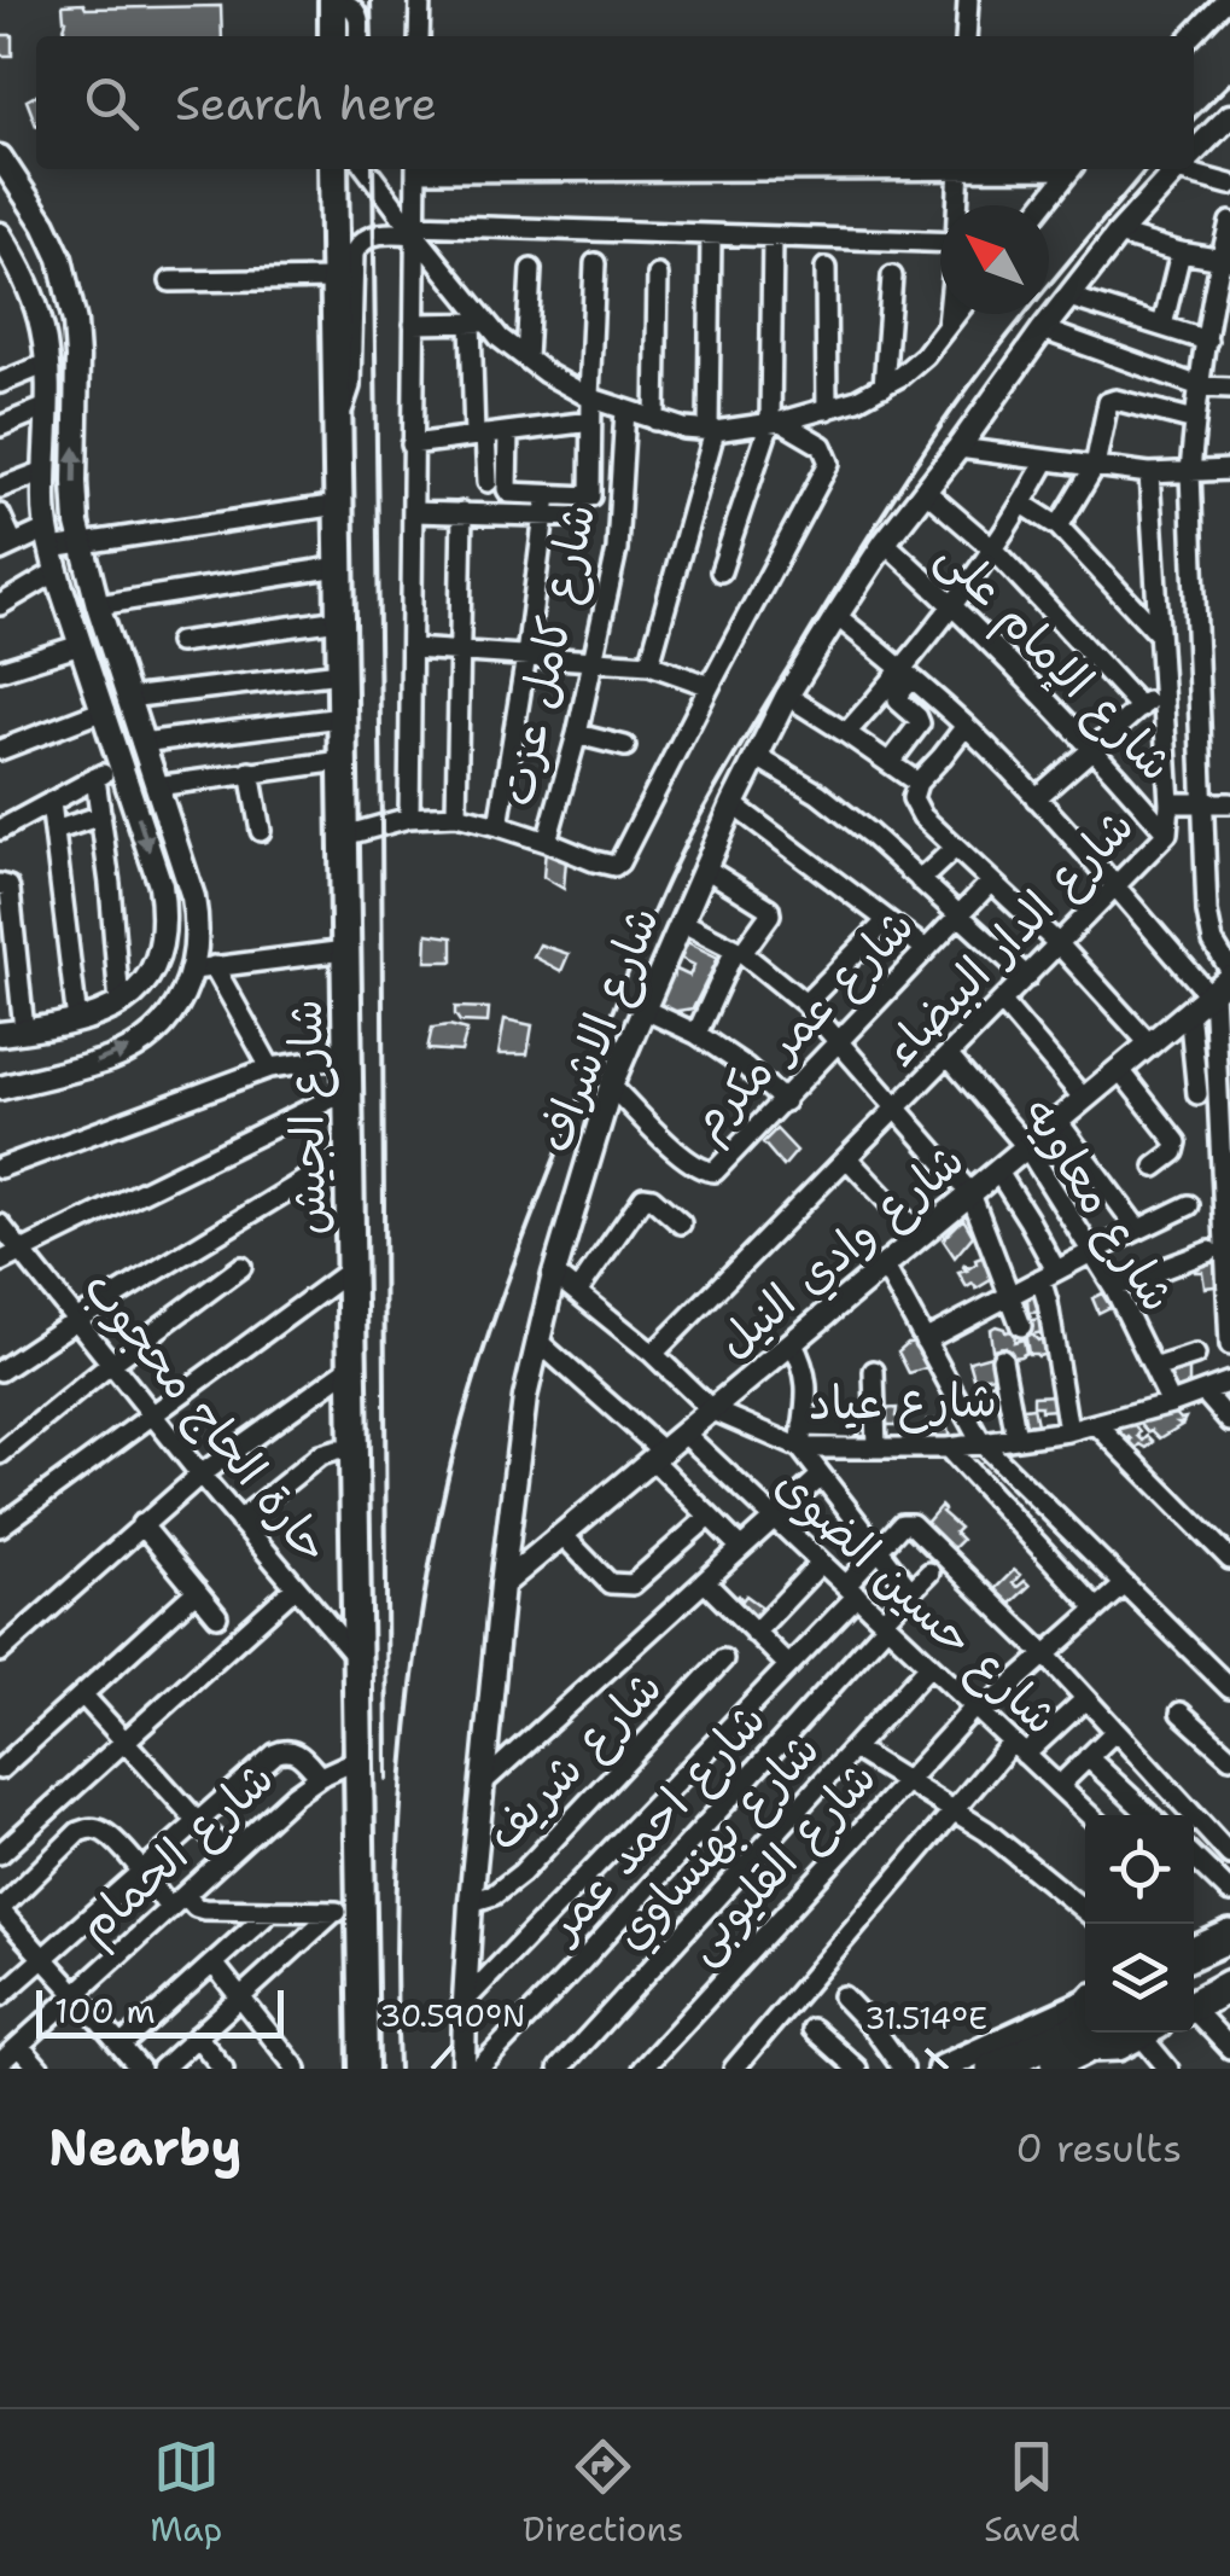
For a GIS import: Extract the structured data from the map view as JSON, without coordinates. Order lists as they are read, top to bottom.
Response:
{
  "streets": {
    "main road": ["شارع الجيش"],
    "street": [
      "شارع كامل عزت",
      "شارع الإمام على",
      "شارع الدار البيضاء",
      "شارع عمر مكرم",
      "شارع الاشراف",
      "شارع معاويه",
      "شارع وادي النيل",
      "شارع عياد",
      "حارة الحاج محجوب",
      "شارع حسين الضوى",
      "شارع شريف",
      "شارع احمد عمر",
      "شارع بهنساوي",
      "شارع الحمام",
      "شارع القليوبى"
    ]
  },
  "crossings": [
    ["شارع الإمام على", "شارع الدار البيضاء"],
    ["شارع الإمام على", "شارع الاشراف"],
    ["شارع الدار البيضاء", "شارع معاويه"],
    ["شارع الدار البيضاء", "شارع عياد"],
    ["شارع عمر مكرم", "شارع الاشراف"],
    ["شارع الاشراف", "شارع وادي النيل"],
    ["شارع الاشراف", "شارع عياد"],
    ["شارع الاشراف", "شارع شريف"],
    ["شارع الجيش", "حارة الحاج محجوب"],
    ["شارع الجيش", "شارع الحمام"],
    ["شارع معاويه", "شارع وادي النيل"],
    ["شارع معاويه", "شارع عياد"],
    ["شارع وادي النيل", "شارع عياد"],
    ["شارع وادي النيل", "شارع حسين الضوى"],
    ["شارع حسين الضوى", "شارع احمد عمر"],
    ["شارع حسين الضوى", "شارع بهنساوي"],
    ["شارع حسين الضوى", "شارع القليوبى"]
  ],
  "scale_bar": "100 m",
  "north": "top left",
  "page": {
    "search": "Search here",
    "scale": "100 m",
    "heading": ["Nearby", "0 results"],
    "nav": ["Map", "Directions", "Saved"]
  },
  "coordinates": ["30.590°N", "31.514°E"]
}
